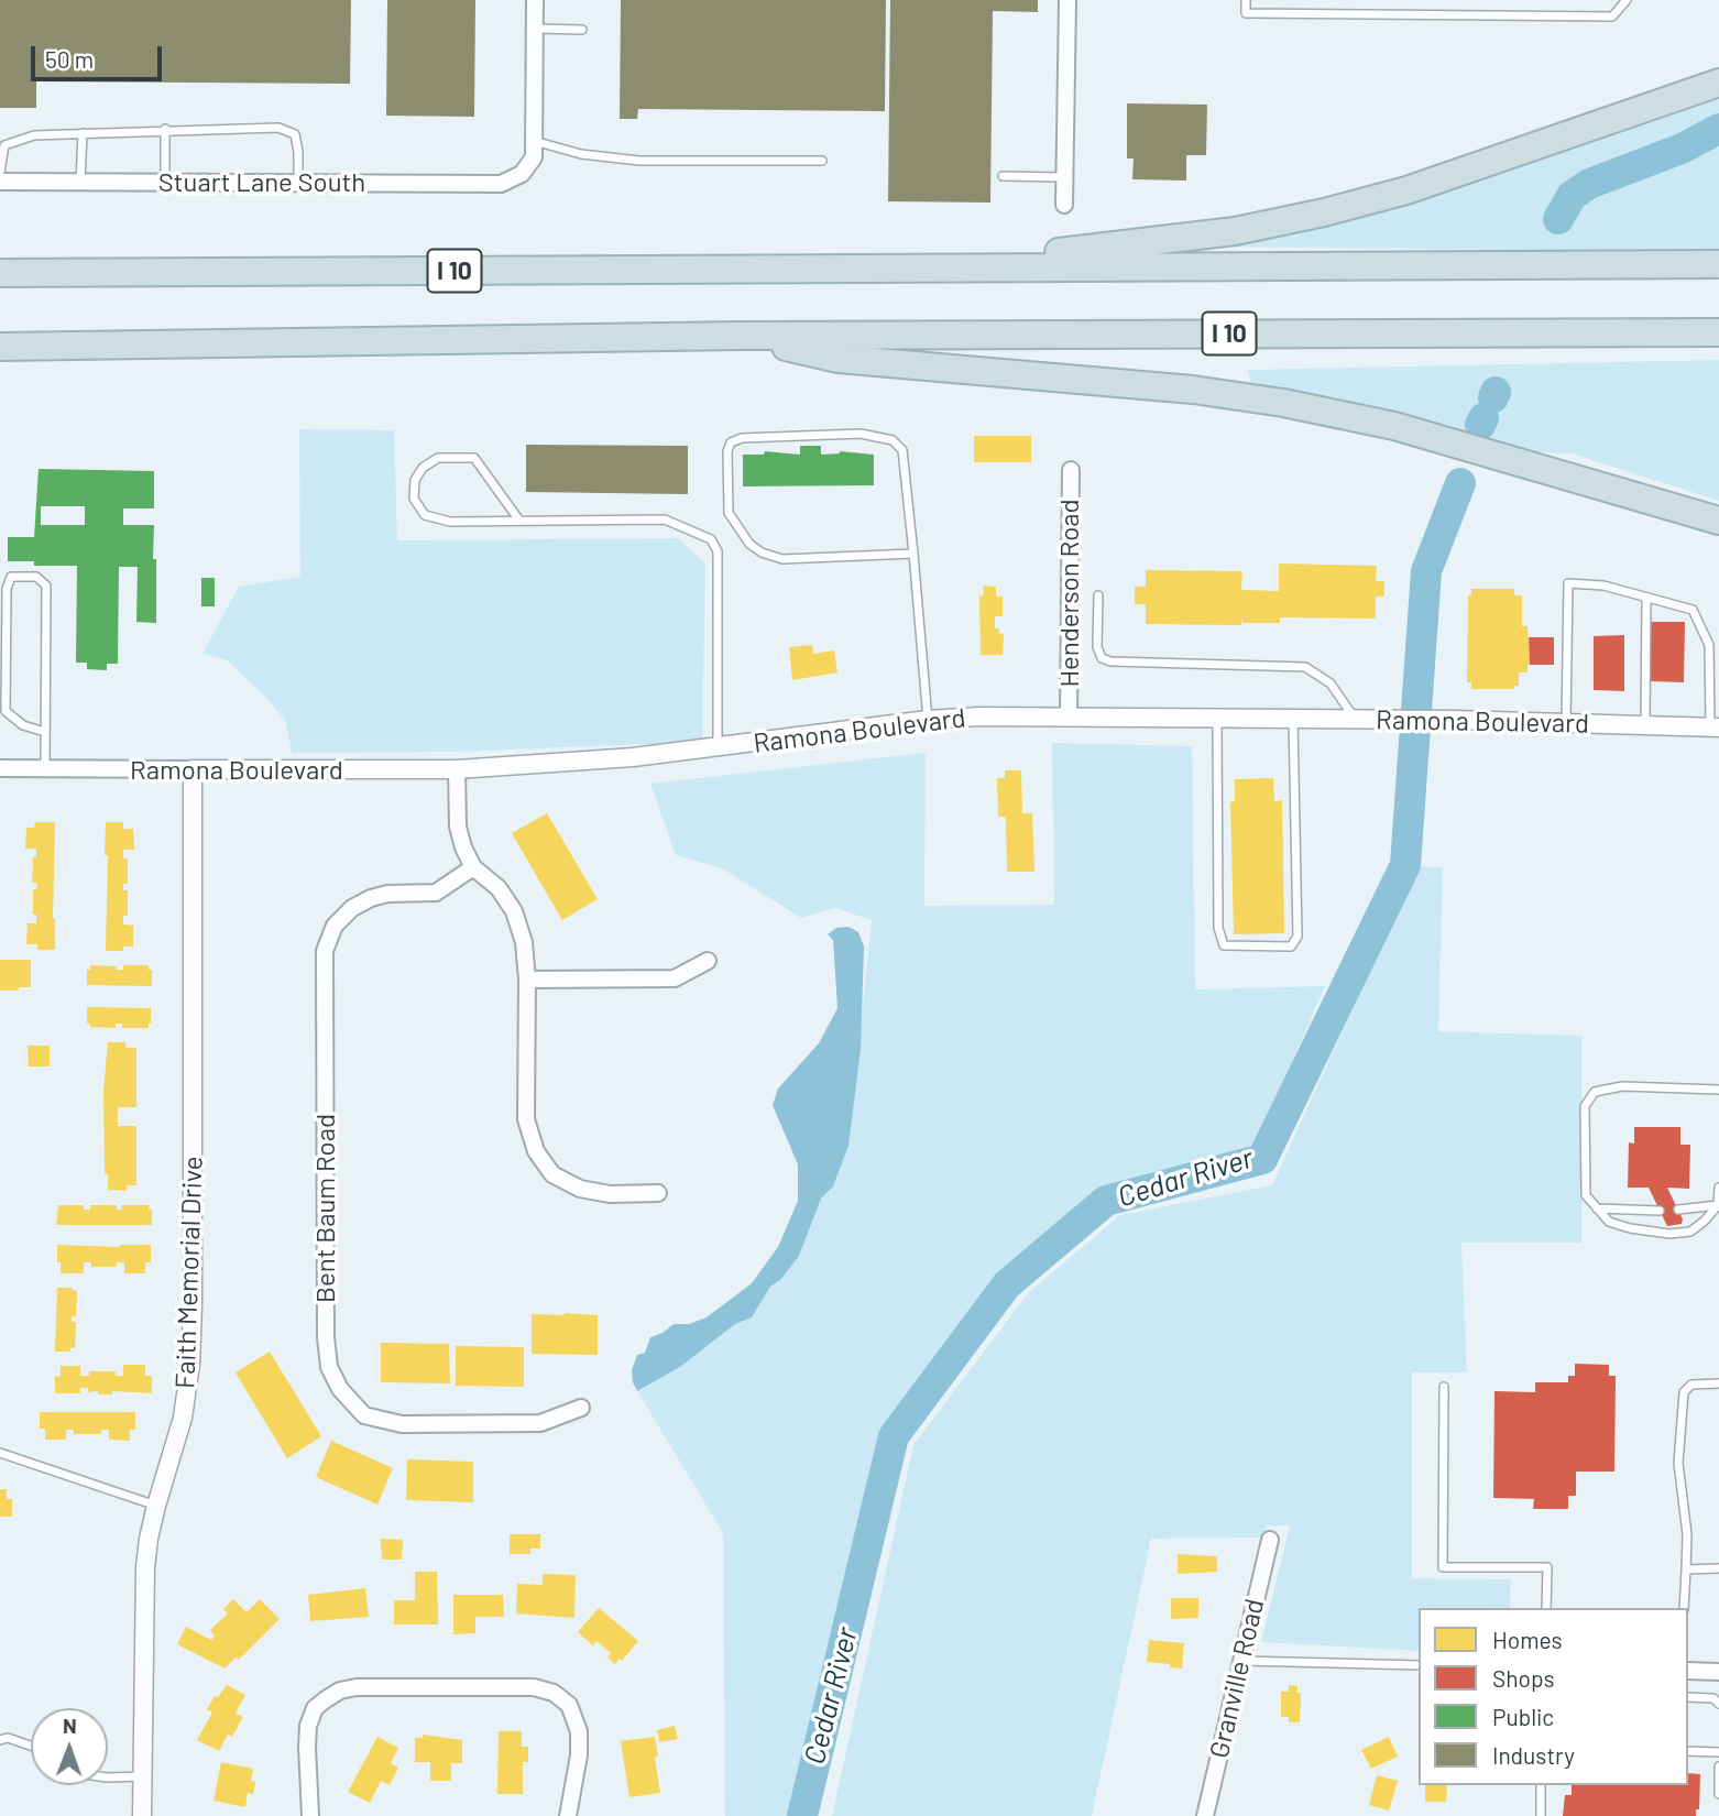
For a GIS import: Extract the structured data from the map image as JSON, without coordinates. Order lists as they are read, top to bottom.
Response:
{
  "streets": {
    "highway": ["I 10"],
    "street": [
      "Stuart Lane South",
      "Henderson Road",
      "Ramona Boulevard",
      "Bent Baum Road",
      "Faith Memorial Drive",
      "Granville Road"
    ]
  },
  "crossings": [
    ["Henderson Road", "Ramona Boulevard"],
    ["Ramona Boulevard", "Faith Memorial Drive"]
  ],
  "water": ["Cedar River"],
  "legend": [
    "Homes",
    "Shops",
    "Public",
    "Industry"
  ],
  "scale_bar": "50 m",
  "north": "top"
}
